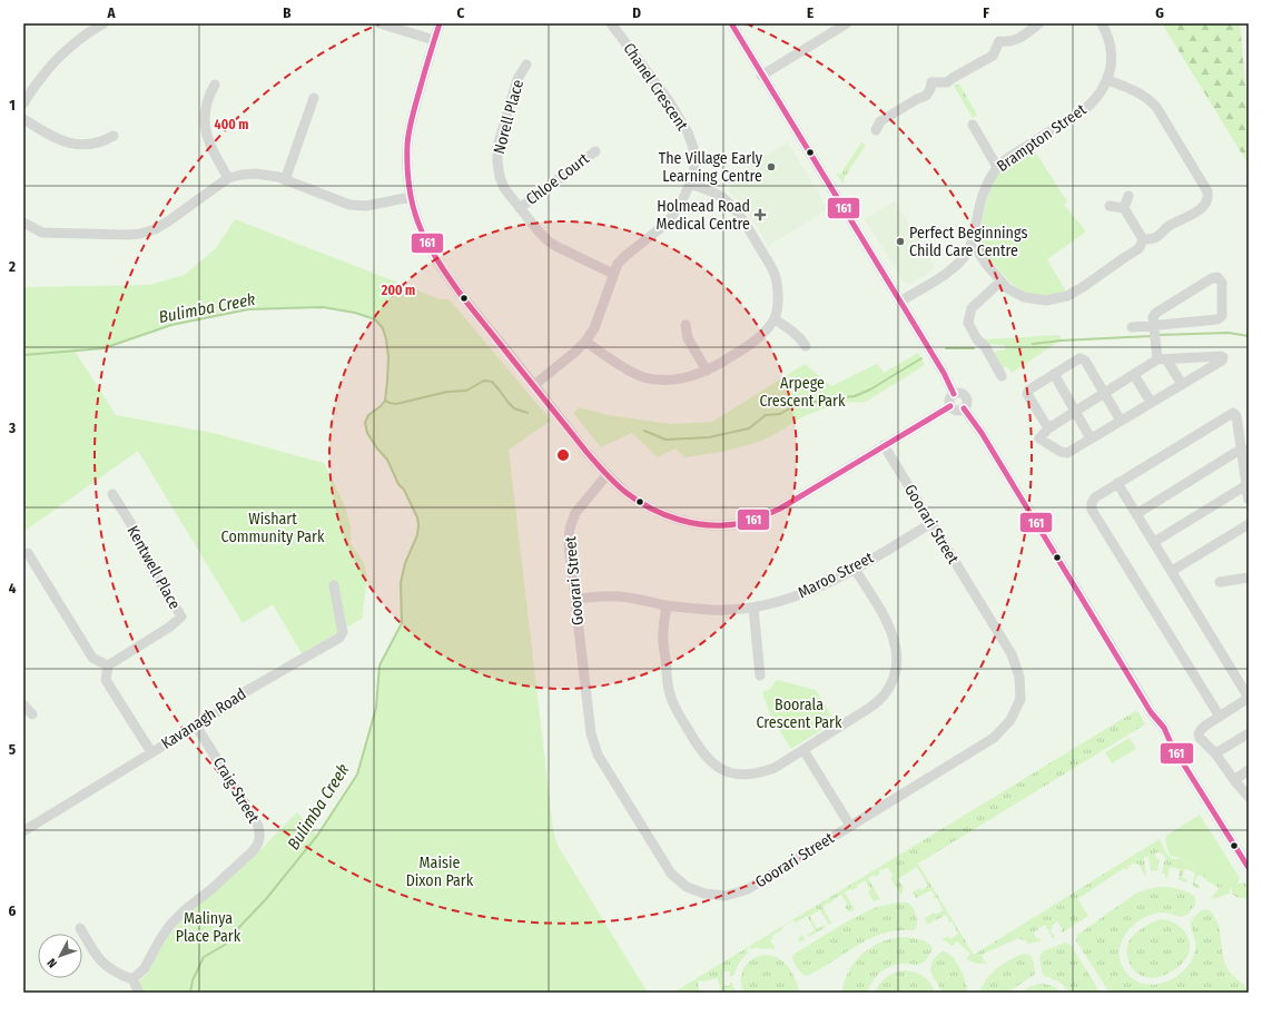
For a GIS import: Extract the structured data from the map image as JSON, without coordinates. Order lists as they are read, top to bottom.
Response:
{
  "streets": {
    "street": [
      "Chanel Crescent",
      "Norell Place",
      "Brampton Street",
      "Chloe Court",
      "Goorari Street",
      "Kentwell Place",
      "Maroo Street",
      "Kavanagh Road",
      "Craig Street"
    ]
  },
  "crossings": [
    ["Chanel Crescent", "Norell Place"],
    ["Norell Place", "Chloe Court"],
    ["Goorari Street", "Maroo Street"],
    ["Kavanagh Road", "Craig Street"]
  ],
  "water": ["Bulimba Creek"],
  "parks": [
    "Arpege Crescent Park",
    "Wishart Community Park",
    "Boorala Crescent Park",
    "Maisie Dixon Park",
    "Malinya Place Park"
  ],
  "places": {
    "other": ["The Village Early Learning Centre", "Perfect Beginnings Child Care Centre"],
    "health": ["Holmead Road Medical Centre"]
  },
  "lines": ["transit line 161"],
  "north": "bottom left",
  "grid": {
    "columns": [
      "A",
      "B",
      "C",
      "D",
      "E",
      "F",
      "G"
    ],
    "rows": [
      "1",
      "2",
      "3",
      "4",
      "5",
      "6"
    ]
  },
  "rings": ["400 m", "200 m"]
}
